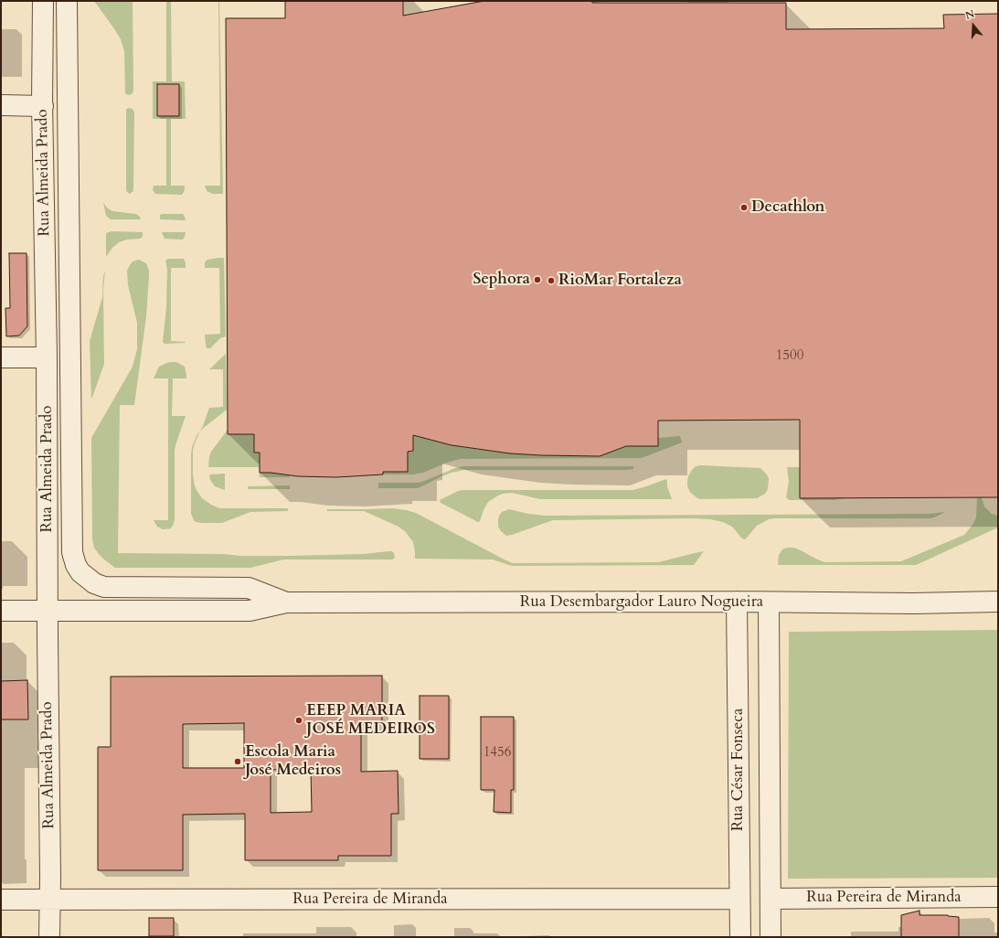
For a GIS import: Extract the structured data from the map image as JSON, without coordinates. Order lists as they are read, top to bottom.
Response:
{
  "streets": {
    "street": [
      "Rua Almeida Prado",
      "Rua Desembargador Lauro Nogueira",
      "Rua César Fonseca",
      "Rua Pereira de Miranda"
    ]
  },
  "crossings": [
    ["Rua Almeida Prado", "Rua Desembargador Lauro Nogueira"],
    ["Rua Almeida Prado", "Rua Pereira de Miranda"],
    ["Rua Desembargador Lauro Nogueira", "Rua César Fonseca"],
    ["Rua César Fonseca", "Rua Pereira de Miranda"]
  ],
  "places": [
    "Decathlon",
    "Sephora",
    "RioMar Fortaleza",
    "EEEP MARIA JOSÉ MEDEIROS",
    "Escola Maria José Medeiros"
  ],
  "house_numbers": ["1500", "1456"],
  "north": "top"
}
